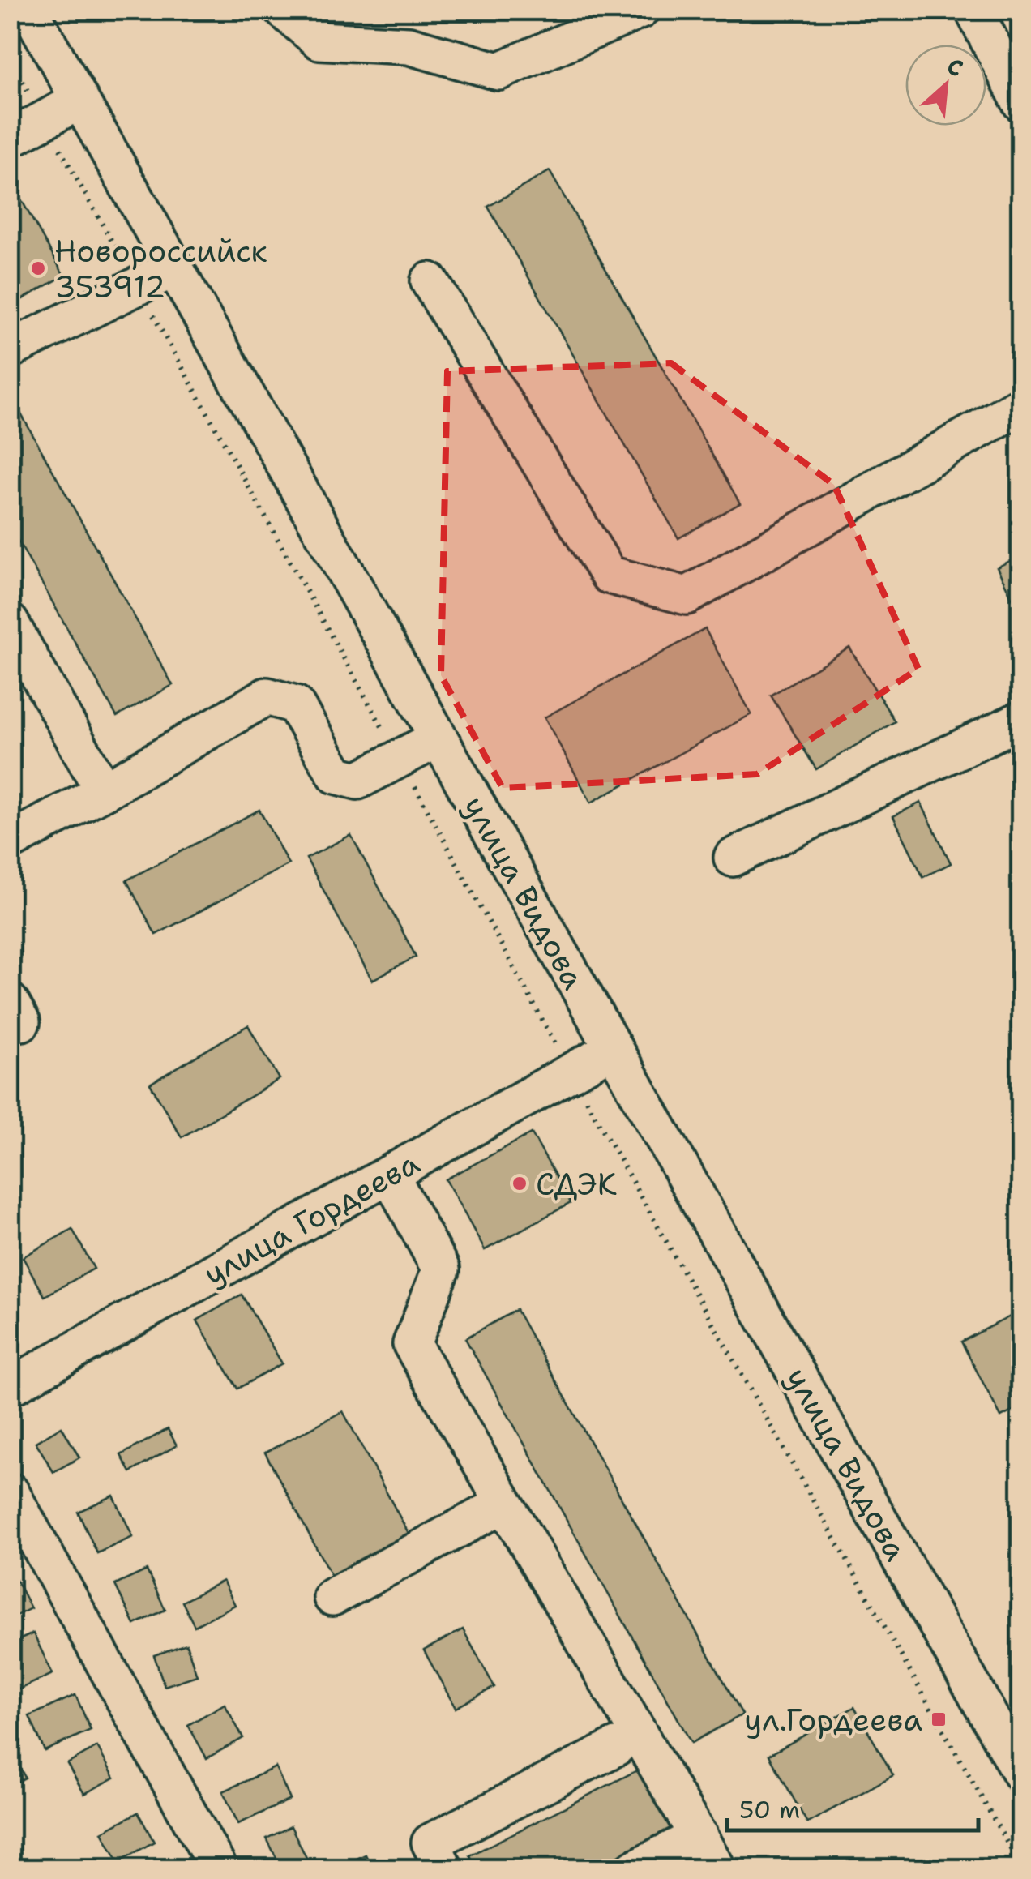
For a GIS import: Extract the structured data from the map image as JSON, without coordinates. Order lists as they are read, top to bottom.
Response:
{
  "streets": {
    "street": ["улица Видова", "улица Гордеева"]
  },
  "crossings": [
    ["улица Видова", "улица Гордеева"]
  ],
  "places": {
    "other": ["Новороссийск 353912", "СДЭК"],
    "transit": ["ул.Гордеева"]
  },
  "scale_bar": "50 m",
  "north": "top right"
}
